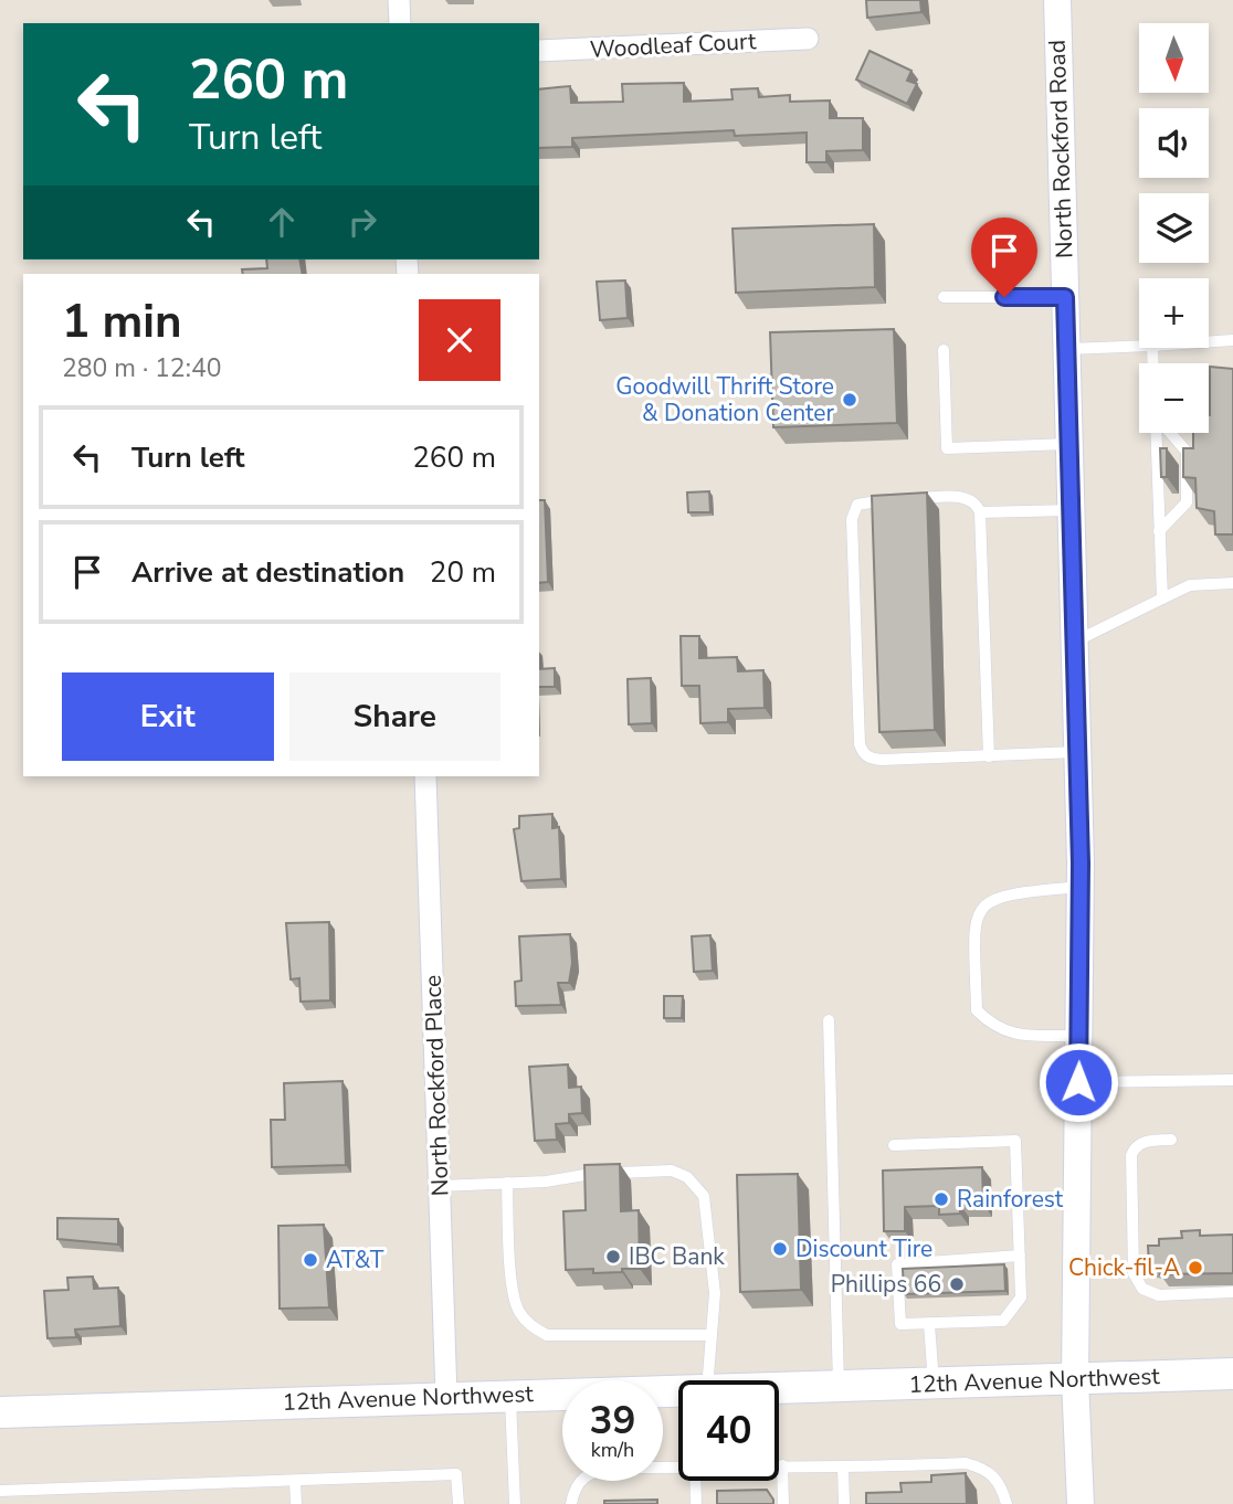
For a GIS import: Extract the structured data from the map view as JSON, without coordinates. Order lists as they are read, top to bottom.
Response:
{
  "streets": {
    "main road": ["12th Avenue Northwest"],
    "street": ["Woodleaf Court", "North Rockford Road", "North Rockford Place"]
  },
  "crossings": [
    ["North Rockford Road", "12th Avenue Northwest"],
    ["North Rockford Place", "12th Avenue Northwest"]
  ],
  "places": [
    "Goodwill Thrift Store & Donation Center",
    "Rainforest",
    "Discount Tire",
    "IBC Bank",
    "AT&T",
    "Chick-fil-A",
    "Phillips 66"
  ],
  "north": "bottom",
  "page": {
    "map_buttons": ["+", "−"],
    "turn": ["260 m", "Turn left"],
    "heading": ["1 min", "280 m · 12:40"],
    "list": [
      {
        "name": "Turn left",
        "value": "260 m"
      },
      {
        "name": "Arrive at destination",
        "value": "20 m"
      }
    ],
    "buttons": ["Exit", "Share"],
    "speed": "39 km/h",
    "limit": "40"
  }
}
